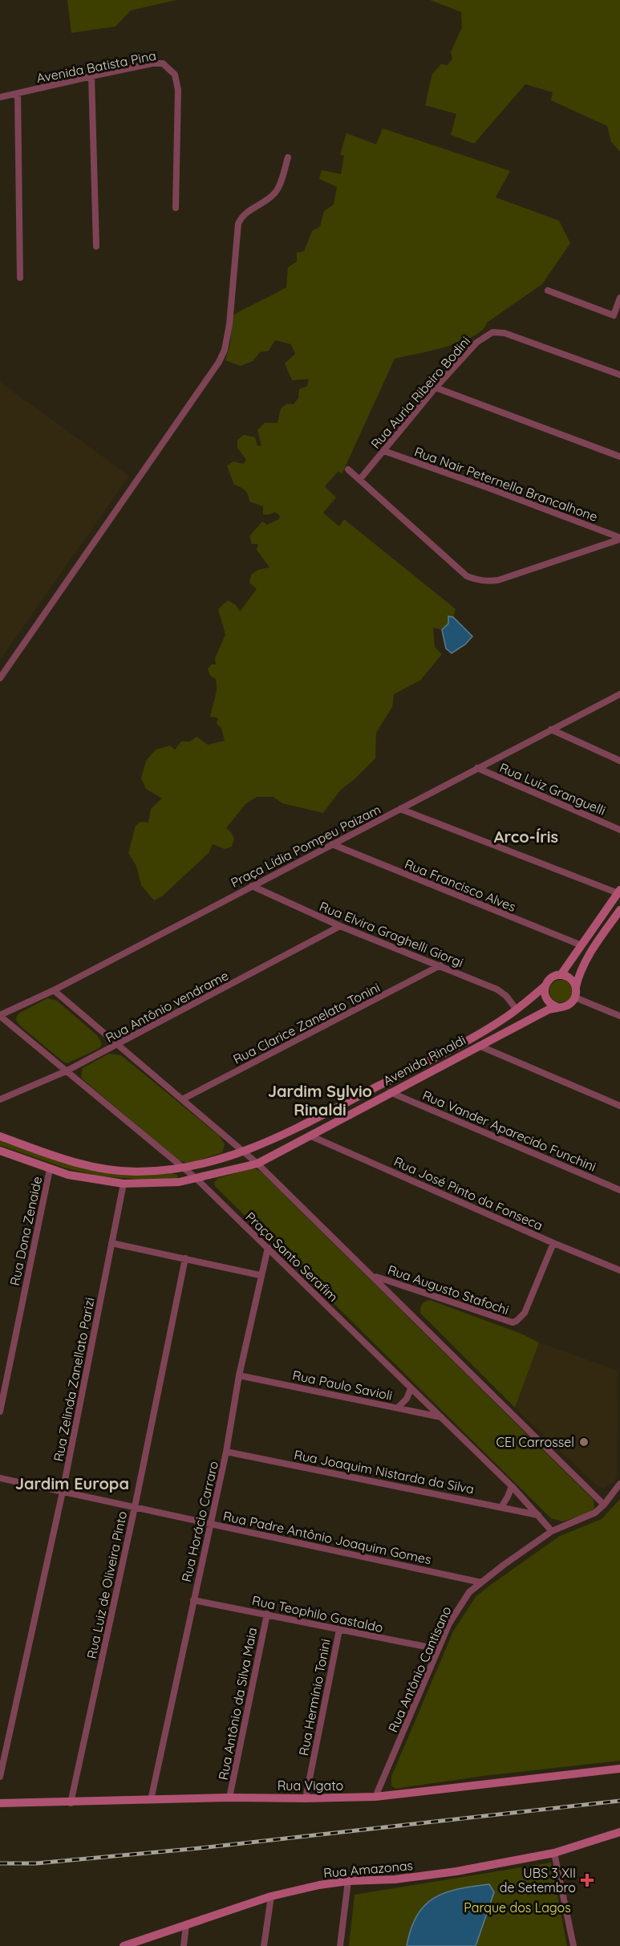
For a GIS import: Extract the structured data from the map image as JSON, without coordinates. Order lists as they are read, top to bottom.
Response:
{
  "streets": {
    "main road": ["Avenida Rinaldi", "Rua Vigato", "Rua Amazonas"],
    "street": [
      "Avenida Batista Pina",
      "Rua Auria Ribeiro Bodini",
      "Rua Nair Peternella Brancalhone",
      "Rua Luiz Granguelli",
      "Praça Lídia Pompeu Paizam",
      "Rua Francisco Alves",
      "Rua Elvira Graghelli Giorgi",
      "Rua Antônio vendrame",
      "Rua Clarice Zanelato Tonini",
      "Rua Vander Aparecido Funchini",
      "Rua José Pinto da Fonseca",
      "Rua Dona Zenaide",
      "Praça Santo Serafim",
      "Rua Augusto Stafochi",
      "Rua Zelinda Zanellato Parizi",
      "Rua Paulo Savioli",
      "Rua Joaquim Nistarda da Silva",
      "Rua Horácio Carraro",
      "Rua Padre Antônio Joaquim Gomes",
      "Rua Luiz de Oliveira Pinto",
      "Rua Teophilo Gastaldo",
      "Rua Antônio Cantisano",
      "Rua Hermínio Tonini",
      "Rua Antônio da Silva Maia"
    ]
  },
  "crossings": [
    ["Rua Auria Ribeiro Bodini", "Rua Nair Peternella Brancalhone"],
    ["Rua Luiz Granguelli", "Praça Lídia Pompeu Paizam"],
    ["Praça Lídia Pompeu Paizam", "Rua Francisco Alves"],
    ["Praça Lídia Pompeu Paizam", "Rua Elvira Graghelli Giorgi"],
    ["Praça Lídia Pompeu Paizam", "Praça Santo Serafim"],
    ["Rua Elvira Graghelli Giorgi", "Rua Antônio vendrame"],
    ["Rua Elvira Graghelli Giorgi", "Rua Clarice Zanelato Tonini"],
    ["Rua Elvira Graghelli Giorgi", "Avenida Rinaldi"],
    ["Rua Antônio vendrame", "Praça Santo Serafim"],
    ["Avenida Rinaldi", "Rua Vander Aparecido Funchini"],
    ["Avenida Rinaldi", "Rua José Pinto da Fonseca"],
    ["Avenida Rinaldi", "Rua Dona Zenaide"],
    ["Avenida Rinaldi", "Praça Santo Serafim"],
    ["Avenida Rinaldi", "Rua Zelinda Zanellato Parizi"],
    ["Rua José Pinto da Fonseca", "Rua Augusto Stafochi"],
    ["Praça Santo Serafim", "Rua Paulo Savioli"],
    ["Praça Santo Serafim", "Rua Joaquim Nistarda da Silva"],
    ["Praça Santo Serafim", "Rua Horácio Carraro"],
    ["Praça Santo Serafim", "Rua Antônio Cantisano"],
    ["Rua Zelinda Zanellato Parizi", "Rua Padre Antônio Joaquim Gomes"],
    ["Rua Paulo Savioli", "Rua Horácio Carraro"],
    ["Rua Joaquim Nistarda da Silva", "Rua Horácio Carraro"],
    ["Rua Horácio Carraro", "Rua Padre Antônio Joaquim Gomes"],
    ["Rua Horácio Carraro", "Rua Teophilo Gastaldo"],
    ["Rua Horácio Carraro", "Rua Vigato"],
    ["Rua Padre Antônio Joaquim Gomes", "Rua Luiz de Oliveira Pinto"],
    ["Rua Padre Antônio Joaquim Gomes", "Rua Antônio Cantisano"],
    ["Rua Luiz de Oliveira Pinto", "Rua Vigato"],
    ["Rua Teophilo Gastaldo", "Rua Antônio Cantisano"],
    ["Rua Teophilo Gastaldo", "Rua Hermínio Tonini"],
    ["Rua Teophilo Gastaldo", "Rua Antônio da Silva Maia"],
    ["Rua Antônio Cantisano", "Rua Vigato"],
    ["Rua Hermínio Tonini", "Rua Vigato"],
    ["Rua Antônio da Silva Maia", "Rua Vigato"]
  ],
  "districts": ["Arco-Íris", "Jardim Sylvio Rinaldi", "Jardim Europa"],
  "parks": ["Parque dos Lagos"],
  "places": {
    "other": ["CEI Carrossel"],
    "health": ["UBS 3 XII de Setembro"]
  }
}
